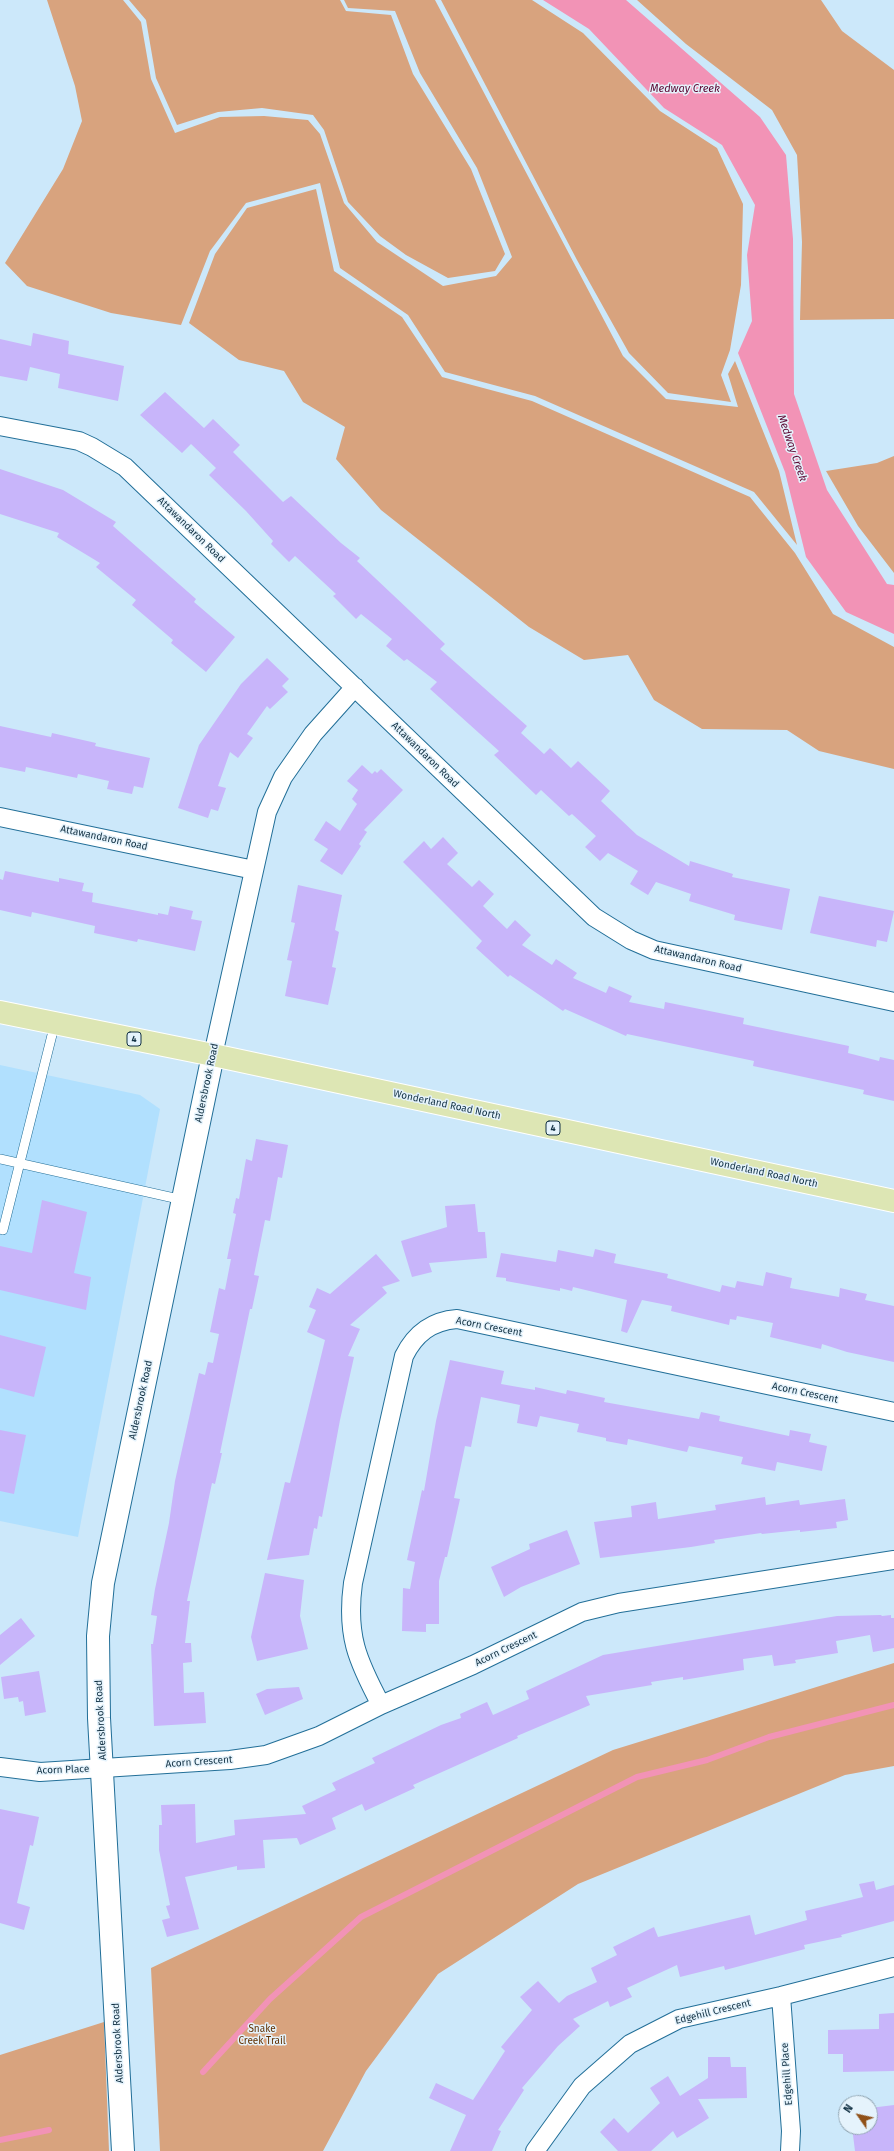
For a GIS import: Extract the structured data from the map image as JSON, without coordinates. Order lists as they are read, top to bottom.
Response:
{
  "streets": {
    "main road": ["4", "Wonderland Road North"],
    "street": [
      "Attawandaron Road",
      "Aldersbrook Road",
      "Acorn Crescent",
      "Acorn Place",
      "Edgehill Crescent",
      "Edgehill Place"
    ]
  },
  "crossings": [
    ["Attawandaron Road", "Aldersbrook Road"],
    ["Aldersbrook Road", "Wonderland Road North"],
    ["Aldersbrook Road", "Acorn Crescent"],
    ["Aldersbrook Road", "Acorn Place"],
    ["Acorn Crescent", "Acorn Place"],
    ["Edgehill Crescent", "Edgehill Place"]
  ],
  "water": ["Medway Creek"],
  "parks": ["Snake Creek Trail"],
  "north": "top left"
}
